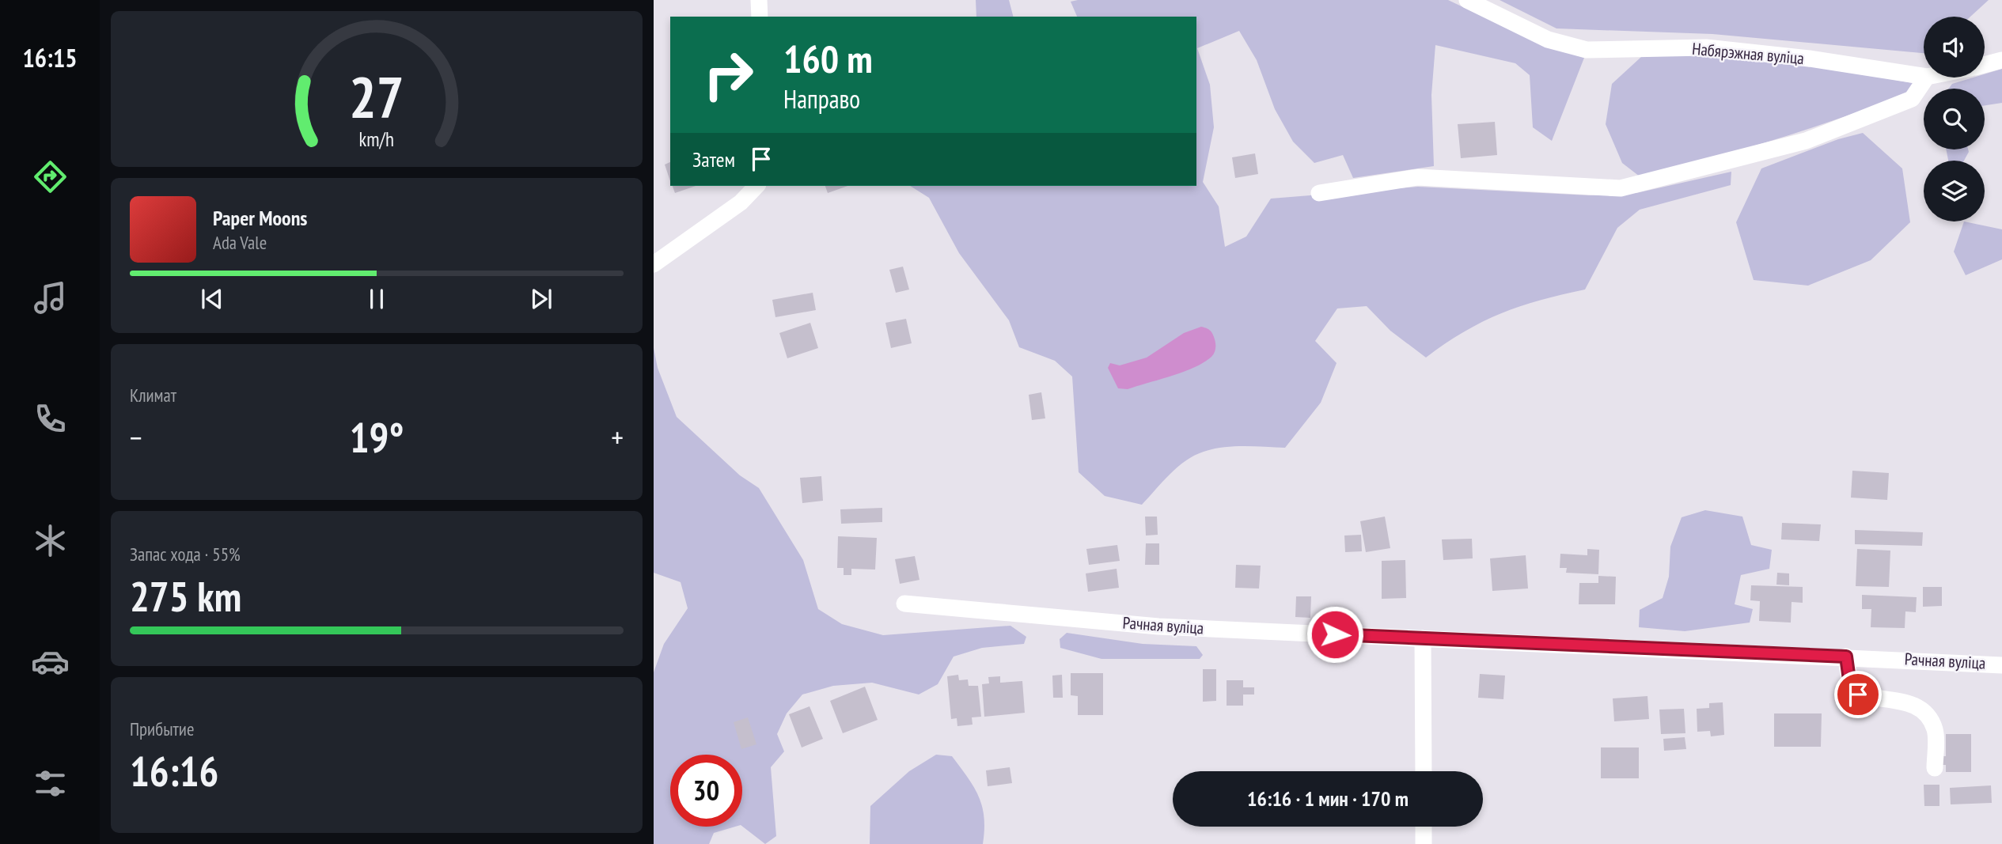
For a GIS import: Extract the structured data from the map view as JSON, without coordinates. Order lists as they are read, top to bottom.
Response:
{
  "streets": {
    "street": ["Набярэжная вуліца", "Рачная вуліца"]
  },
  "page": {
    "tabs": "16:15",
    "turn": ["160 m", "Направо"],
    "then": "Затем",
    "song": ["Paper Moons", "Ada Vale"],
    "tile": [
      "Климат",
      ["Запас хода · 55%", "275 km"],
      ["Прибытие", "16:16"]
    ],
    "heat": ["−", "19°", "+"],
    "limit": "30",
    "trip": "16:16 · 1 мин · 170 m",
    "gauge": ["27", "km/h"]
  }
}
